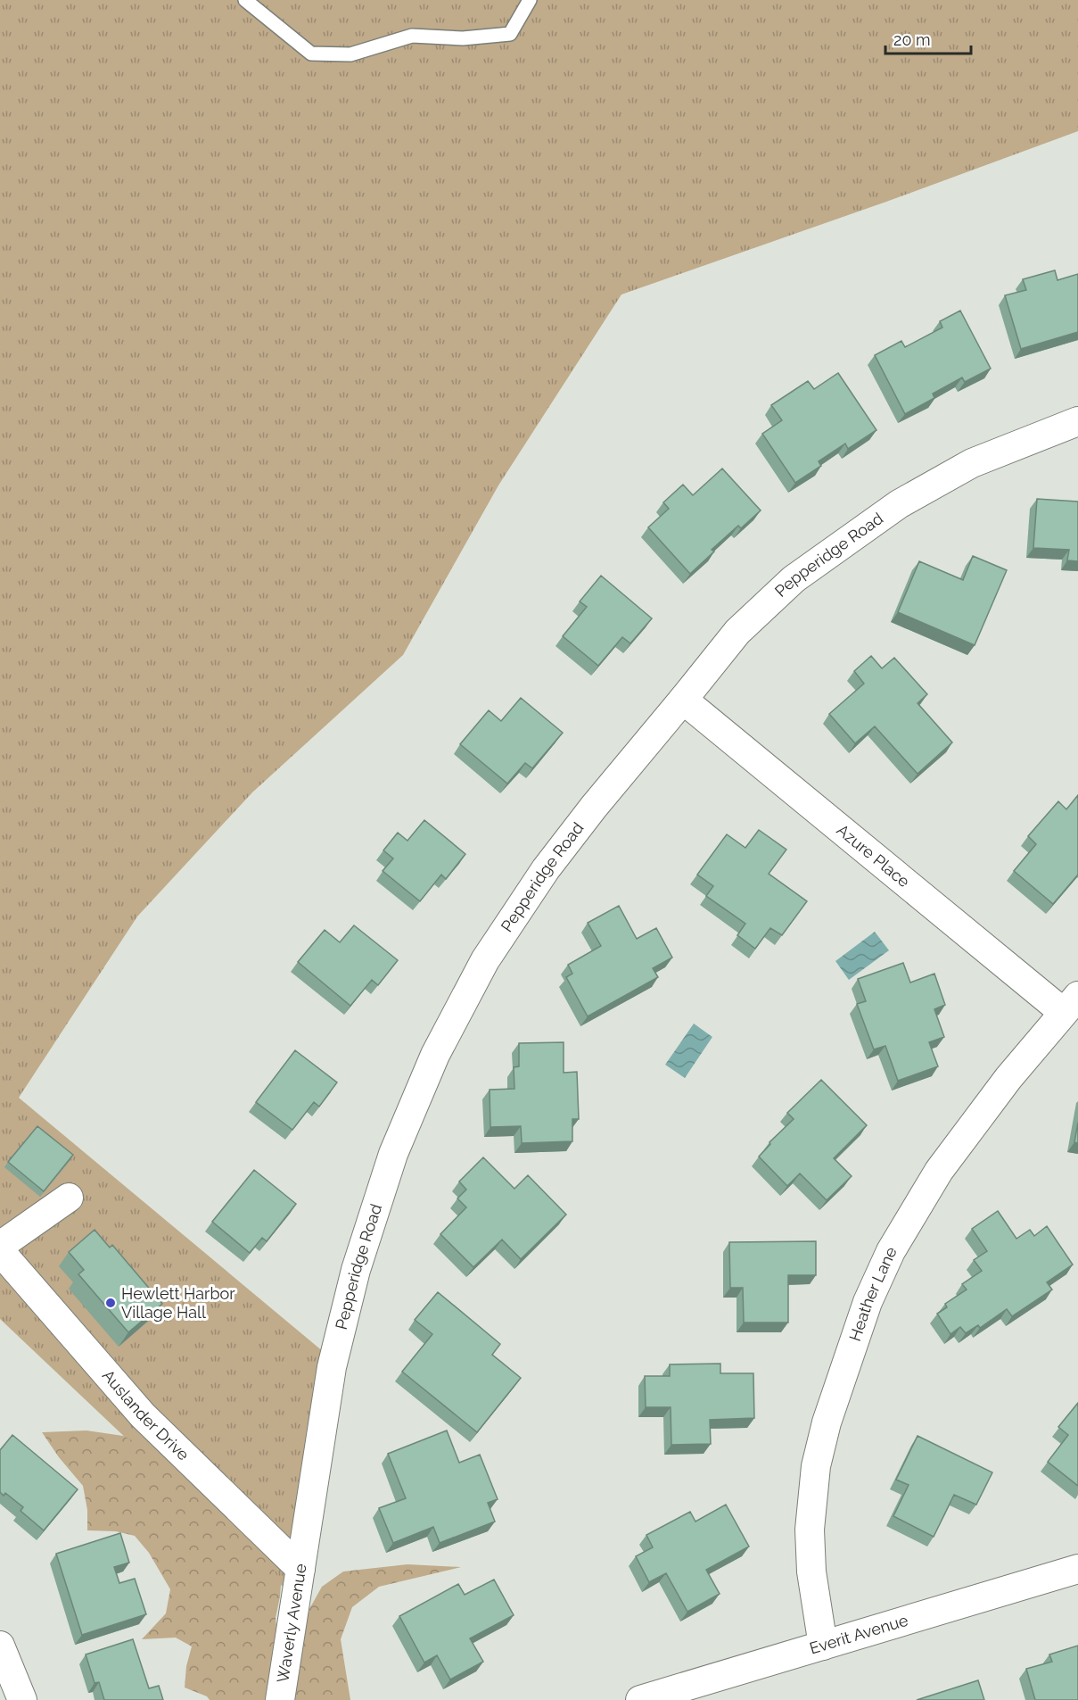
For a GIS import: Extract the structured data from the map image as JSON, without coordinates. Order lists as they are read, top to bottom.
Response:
{
  "streets": {
    "street": [
      "Pepperidge Road",
      "Azure Place",
      "Heather Lane",
      "Auslander Drive",
      "Waverly Avenue",
      "Everit Avenue"
    ]
  },
  "crossings": [
    ["Pepperidge Road", "Azure Place"],
    ["Pepperidge Road", "Auslander Drive"],
    ["Pepperidge Road", "Waverly Avenue"],
    ["Azure Place", "Heather Lane"],
    ["Heather Lane", "Everit Avenue"],
    ["Auslander Drive", "Waverly Avenue"]
  ],
  "places": ["Hewlett Harbor Village Hall"],
  "scale_bar": "20 m"
}
